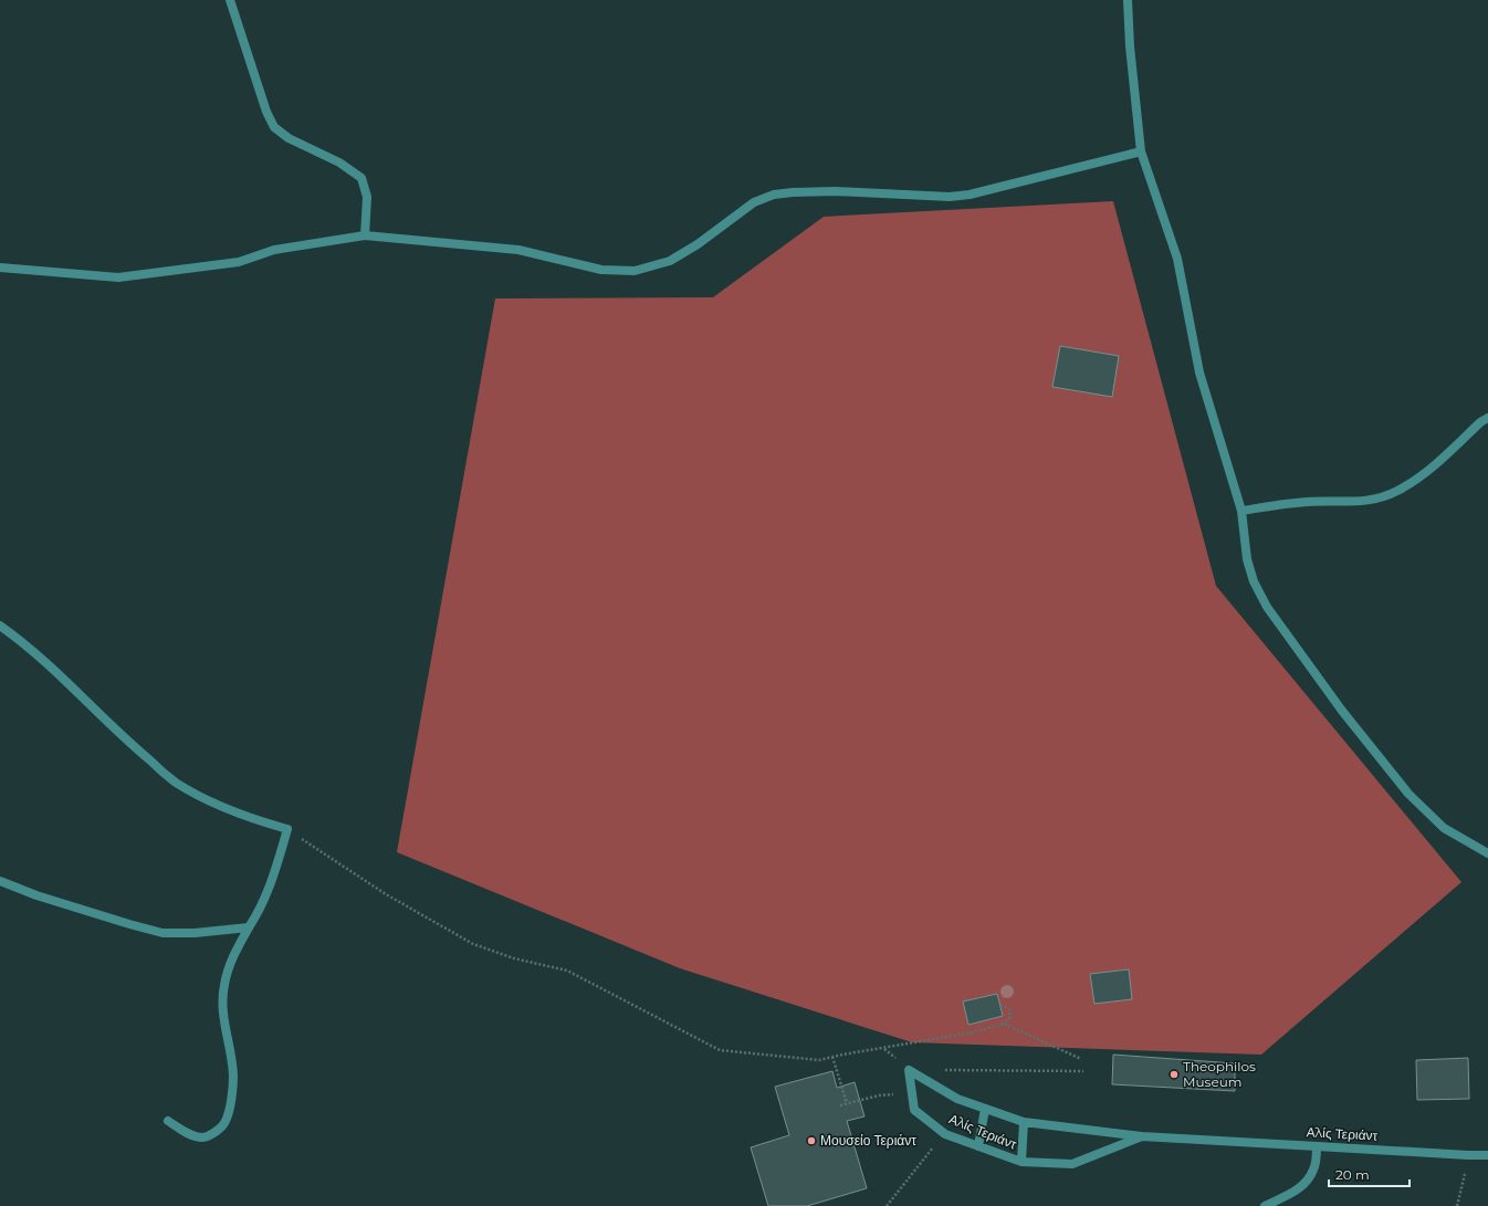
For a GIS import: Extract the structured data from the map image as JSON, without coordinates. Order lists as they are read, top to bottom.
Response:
{
  "streets": {
    "street": ["Αλίς Τεριάντ"]
  },
  "places": ["Theophilos Museum", "Μουσείο Τεριάντ"],
  "scale_bar": "20 m"
}
